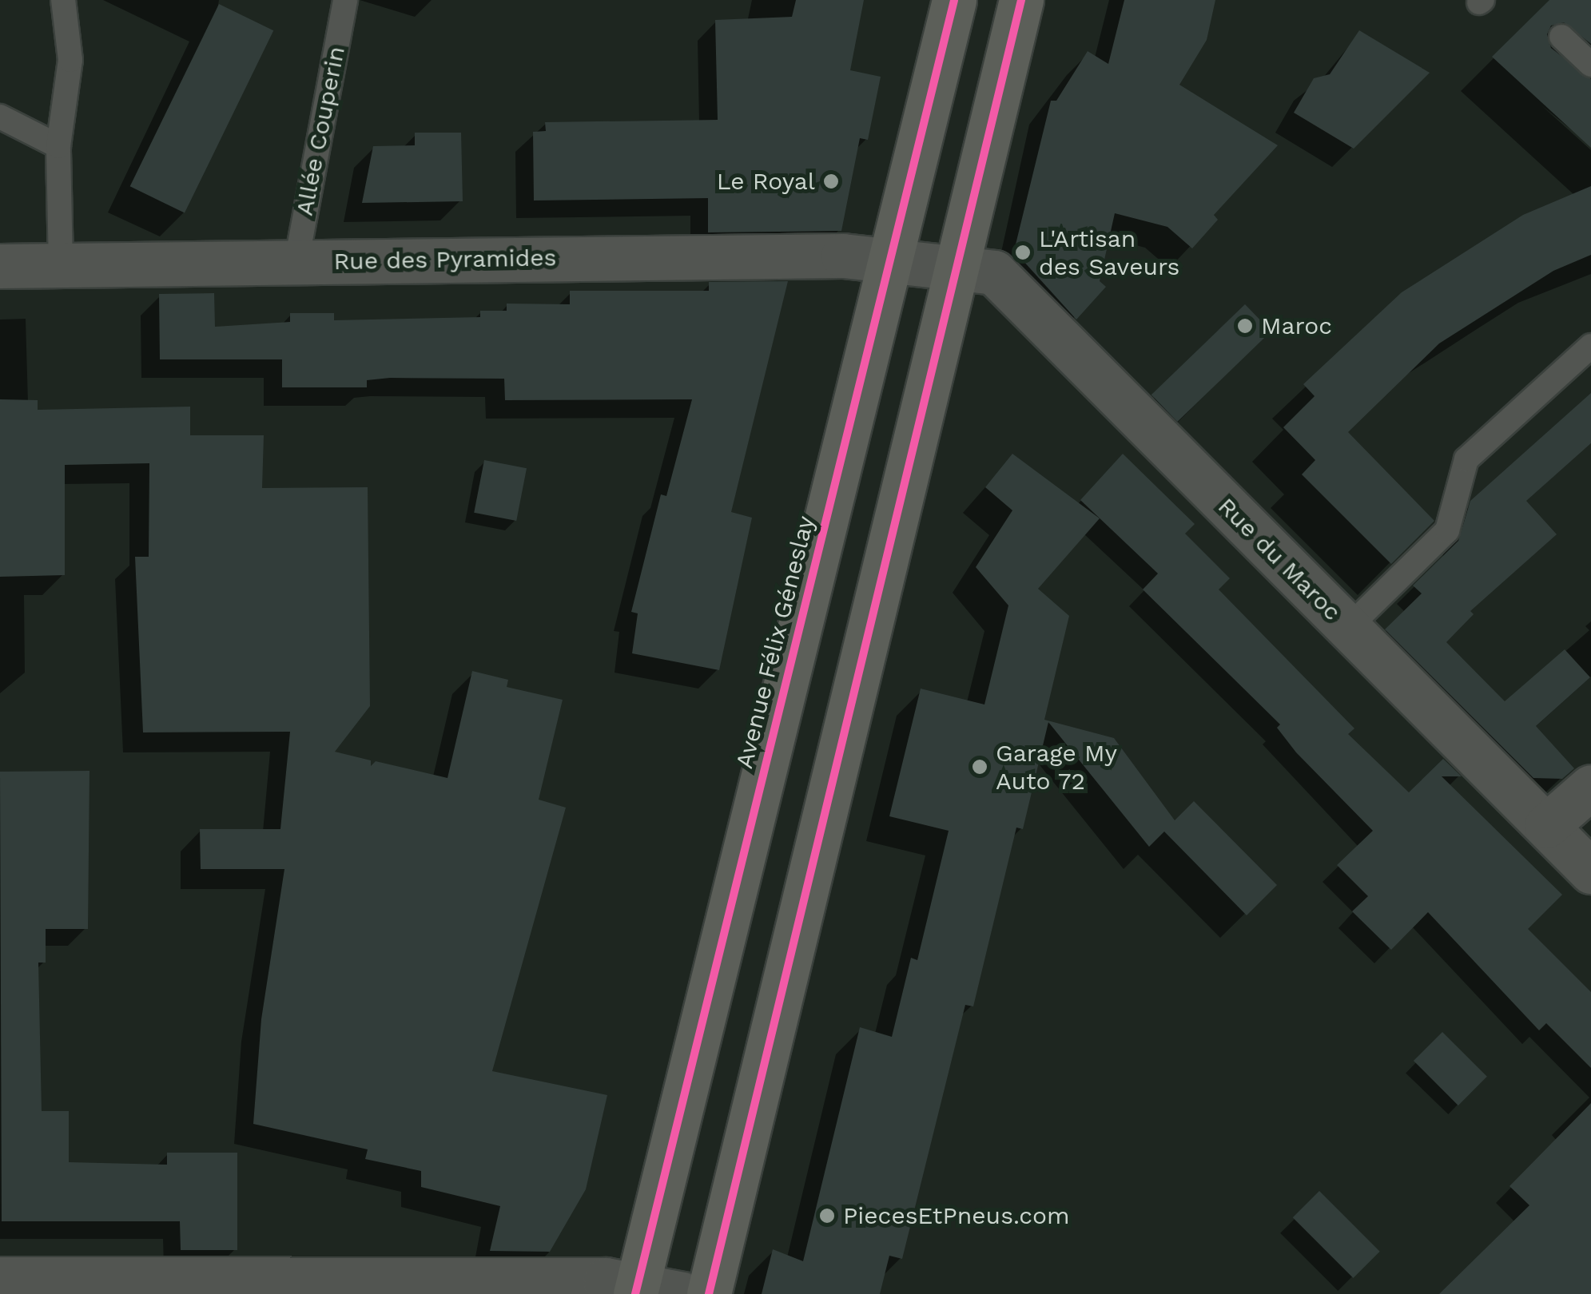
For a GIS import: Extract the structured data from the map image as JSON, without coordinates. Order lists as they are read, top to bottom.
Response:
{
  "streets": {
    "main road": ["Avenue Félix Géneslay"],
    "street": ["Rue des Pyramides", "Rue du Maroc"],
    "lane": ["Allée Couperin"]
  },
  "crossings": [
    ["Allée Couperin", "Rue des Pyramides"],
    ["Rue des Pyramides", "Rue du Maroc"],
    ["Rue des Pyramides", "Avenue Félix Géneslay"]
  ],
  "places": [
    "Le Royal",
    "L'Artisan des Saveurs",
    "Maroc",
    "Garage My Auto 72",
    "PiecesEtPneus.com"
  ]
}
